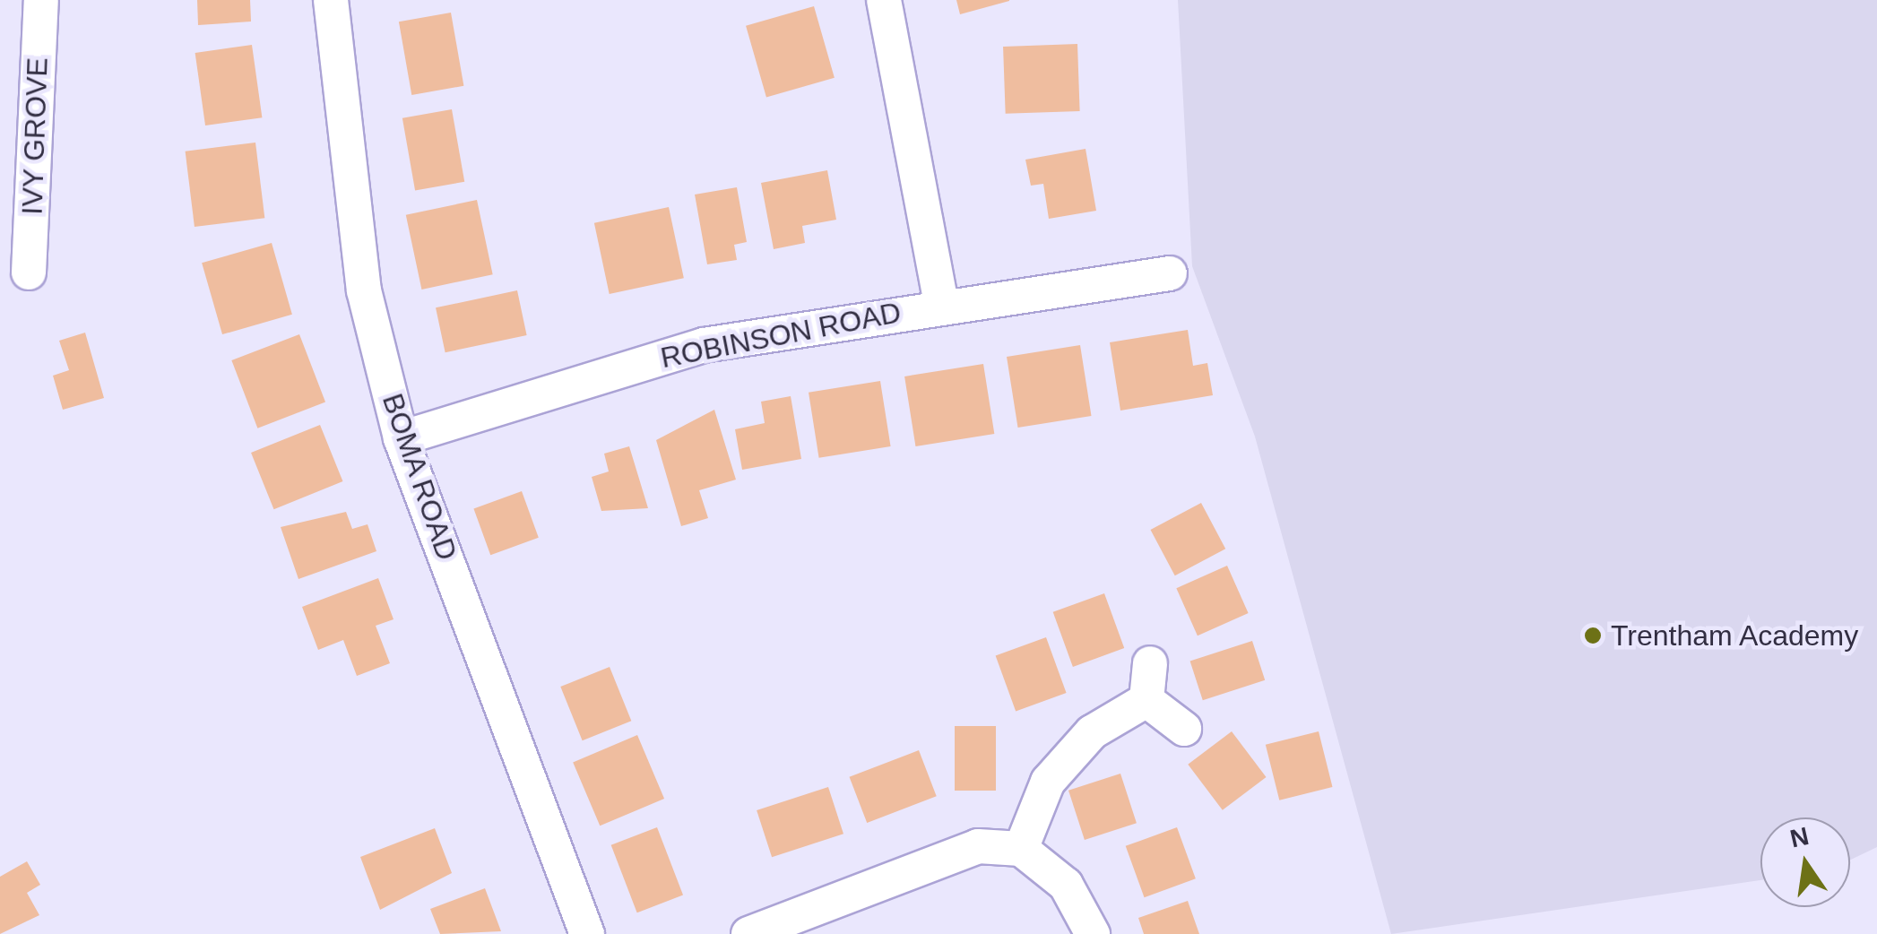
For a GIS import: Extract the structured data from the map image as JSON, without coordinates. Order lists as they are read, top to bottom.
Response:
{
  "streets": {
    "street": ["IVY GROVE", "ROBINSON ROAD", "BOMA ROAD"]
  },
  "crossings": [
    ["ROBINSON ROAD", "BOMA ROAD"]
  ],
  "places": ["Trentham Academy"],
  "north": "top"
}
